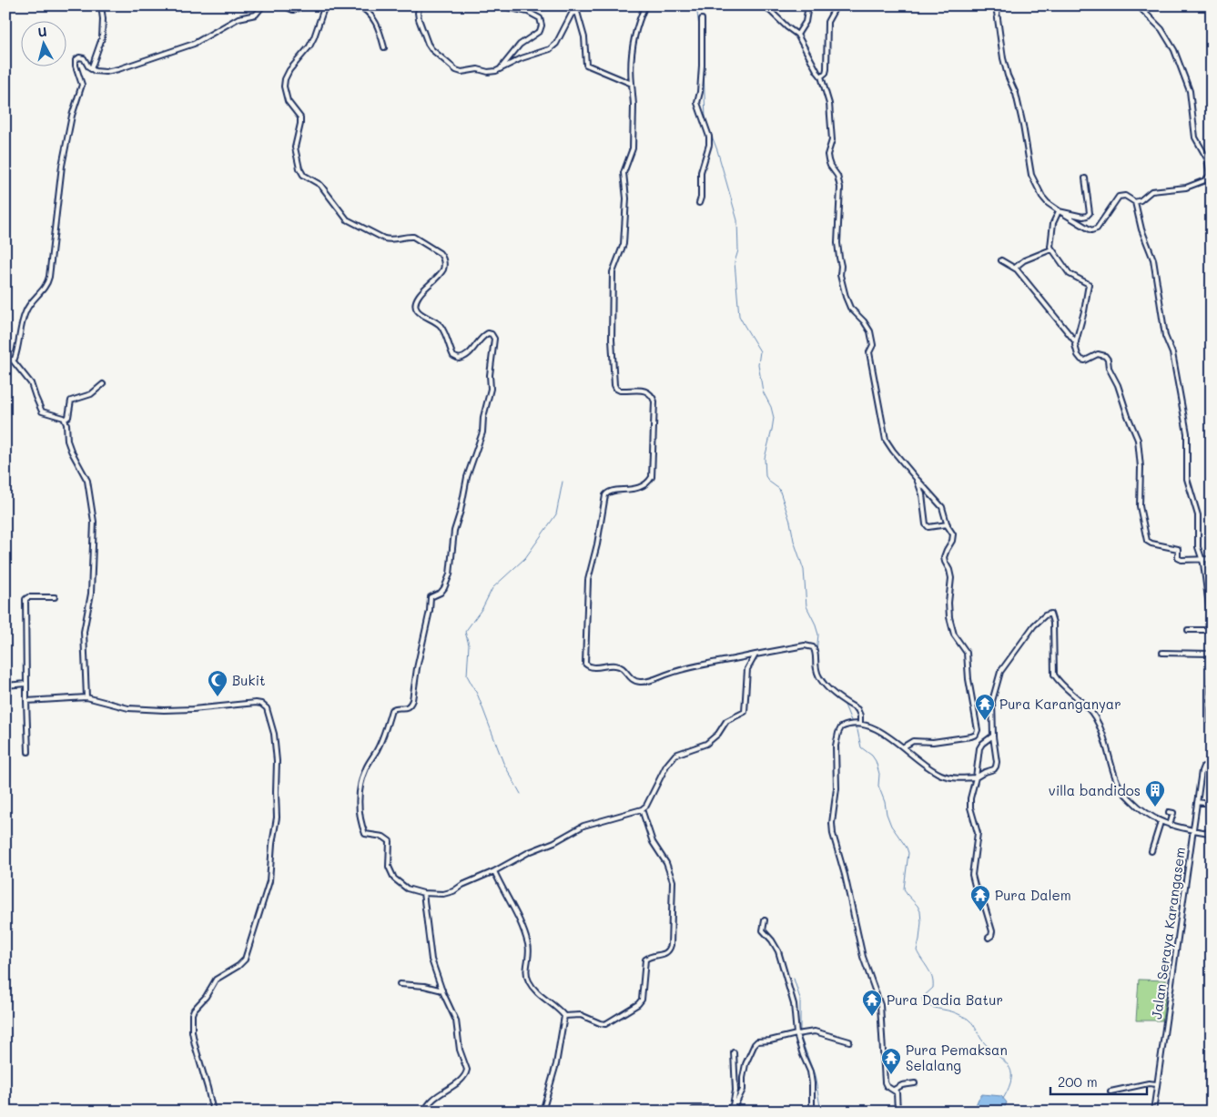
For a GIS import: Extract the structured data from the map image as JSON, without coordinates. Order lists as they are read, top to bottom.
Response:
{
  "streets": {
    "street": ["Jalan Seraya Karangasem"]
  },
  "places": {
    "mosque": ["Bukit"],
    "temple": [
      "Pura Karanganyar",
      "Pura Dalem",
      "Pura Dadia Batur",
      "Pura Pemaksan Selalang"
    ],
    "building": ["villa bandidos"]
  },
  "scale_bar": "200 m",
  "north": "top"
}
